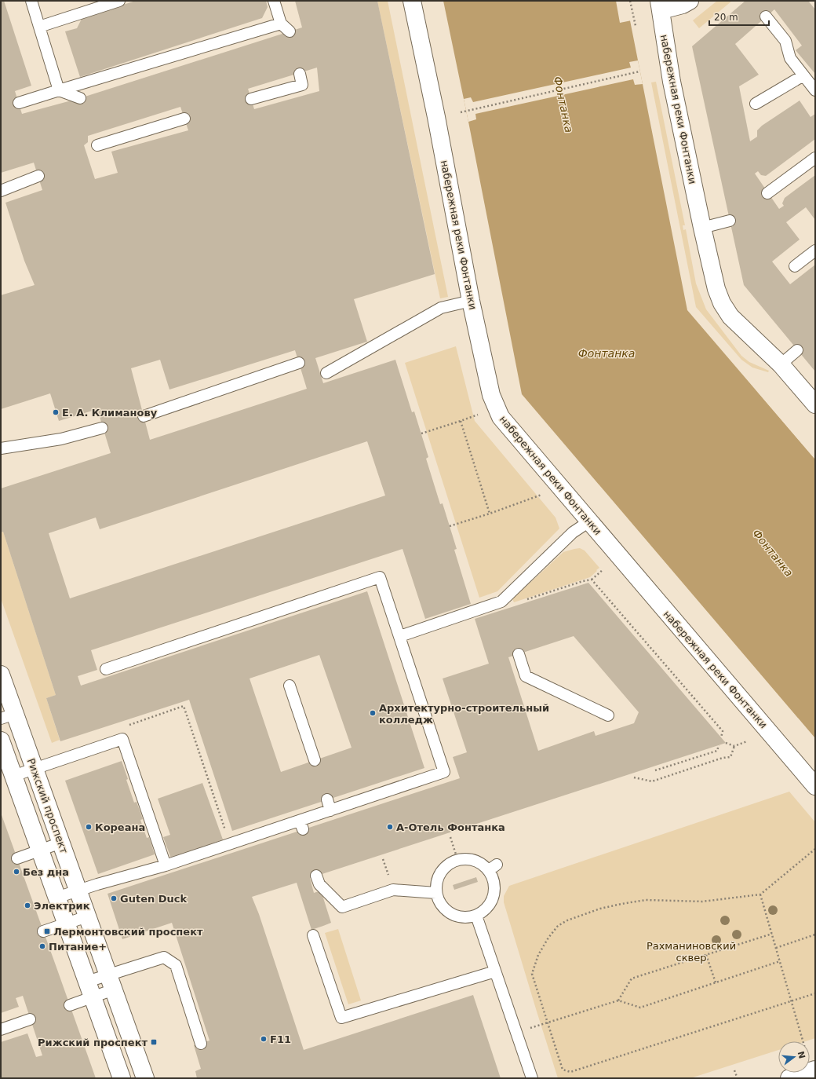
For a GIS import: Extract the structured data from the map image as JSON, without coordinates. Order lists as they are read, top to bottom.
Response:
{
  "streets": {
    "street": ["набережная реки Фонтанки", "Рижский проспект"]
  },
  "water": ["Фонтанка"],
  "parks": ["Рахманиновский сквер"],
  "places": {
    "other": [
      "Е. А. Климанову",
      "Архитектурно-строительный колледж",
      "Кореана",
      "A-Отель Фонтанка",
      "Без дна",
      "Guten Duck",
      "Электрик",
      "Питание+",
      "F11"
    ],
    "transit": ["Лермонтовский проспект", "Рижский проспект"]
  },
  "scale_bar": "20 m",
  "north": "right"
}
